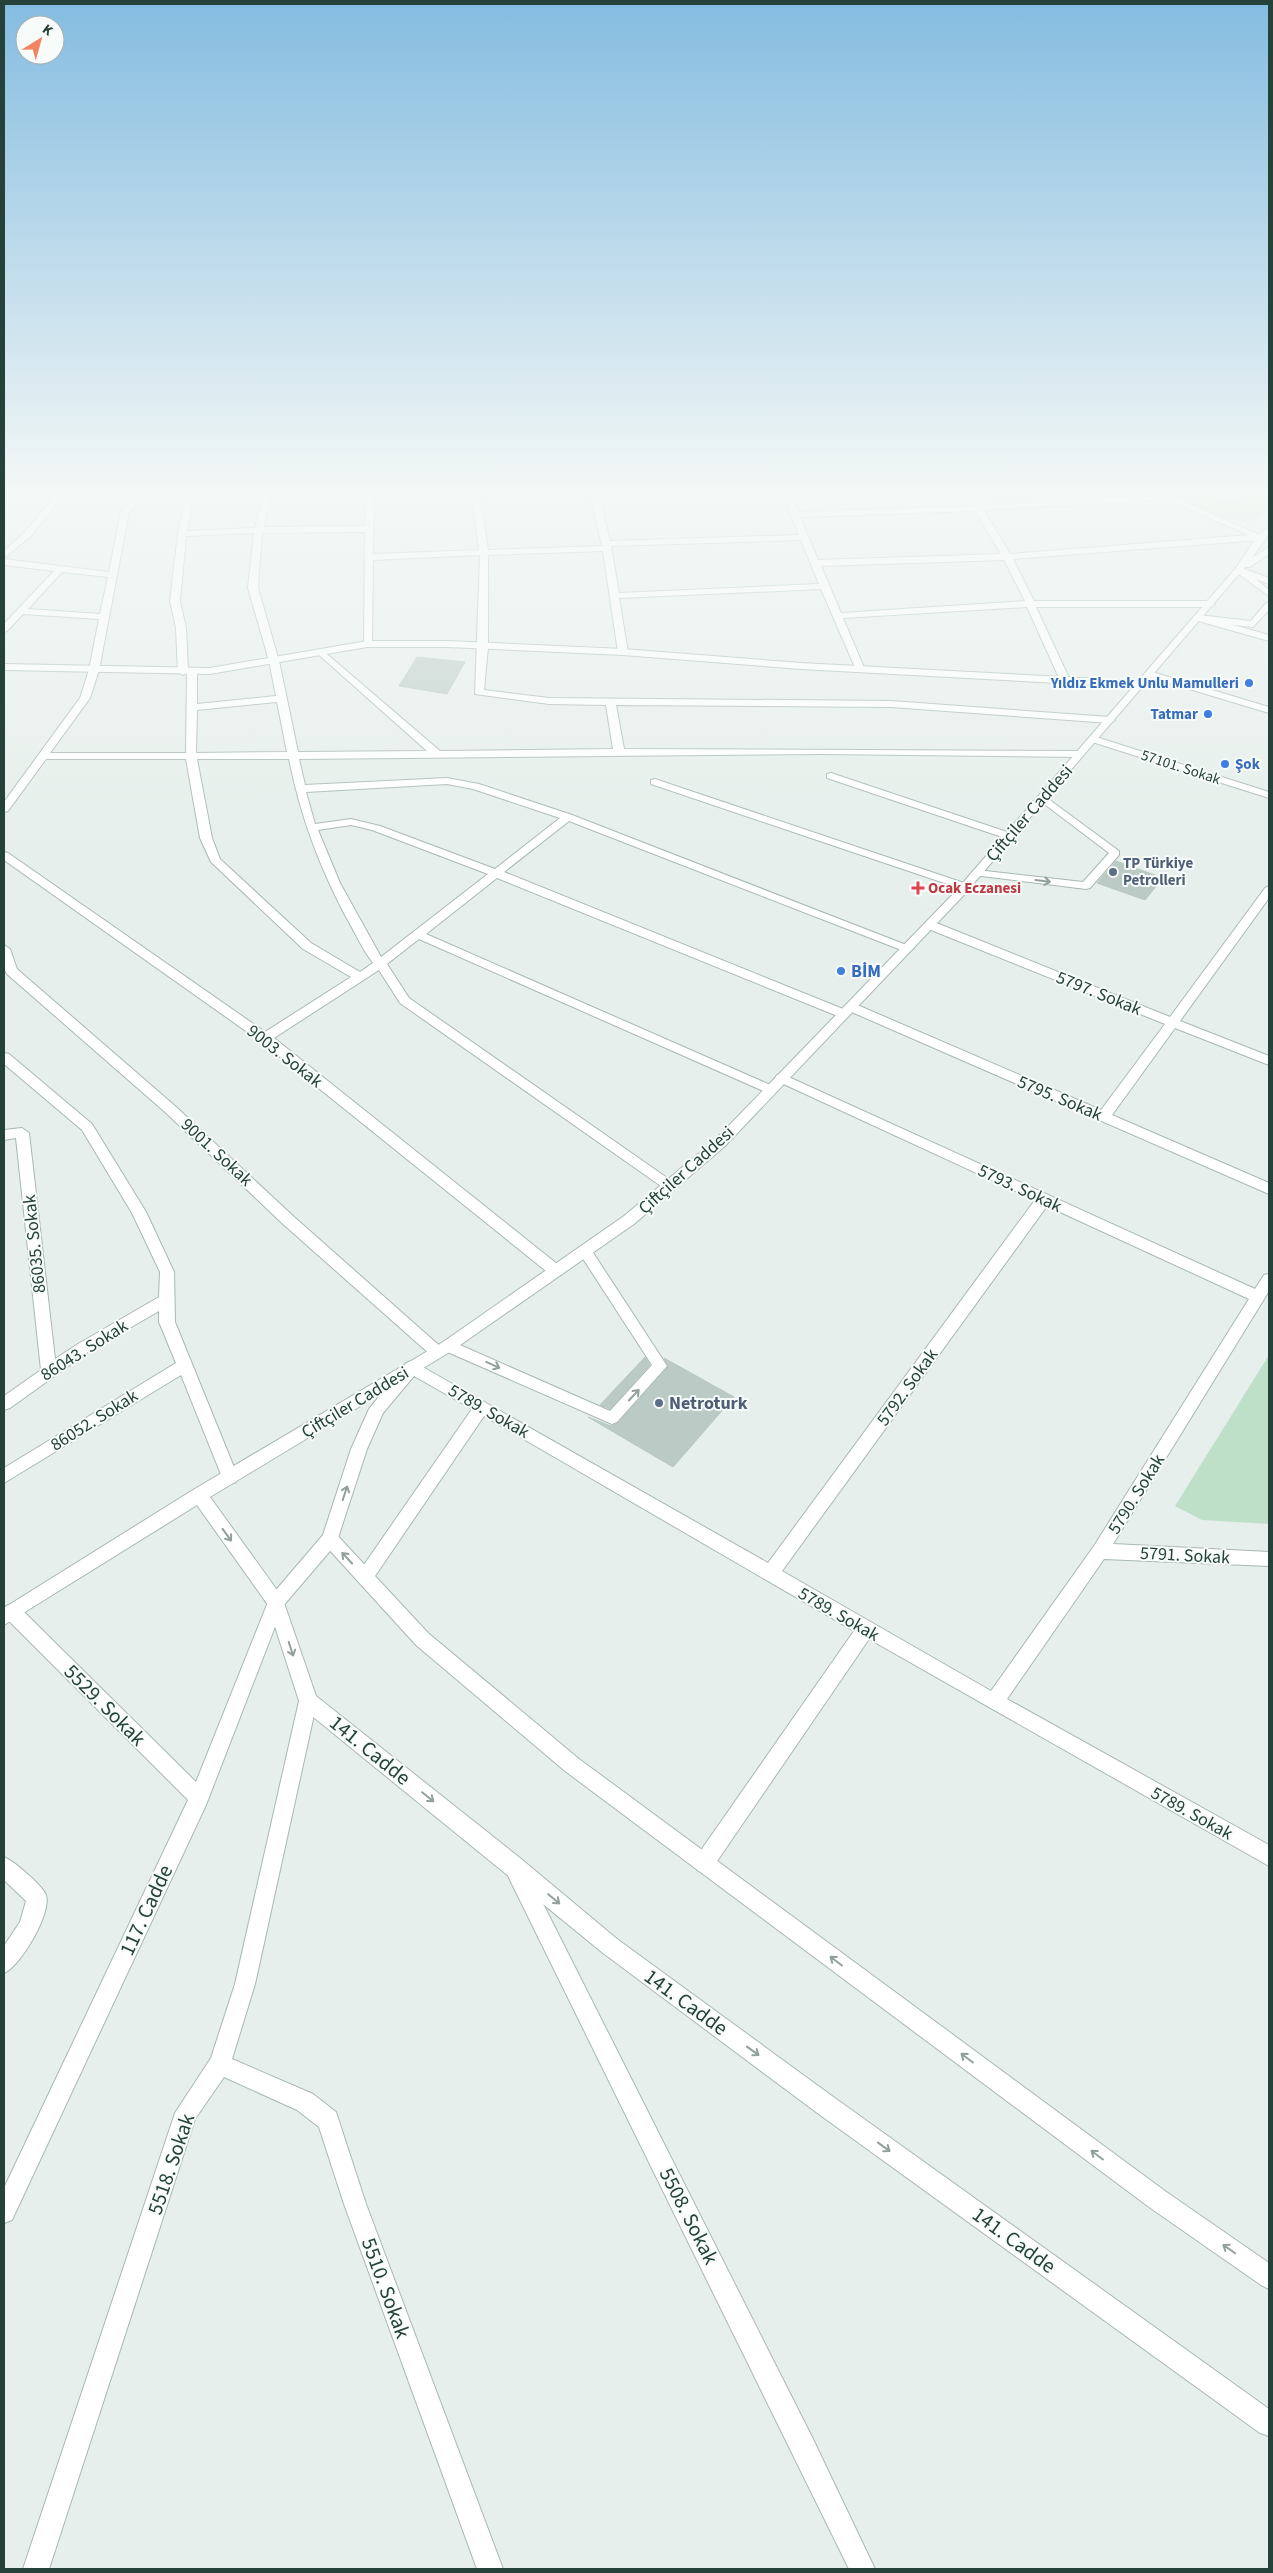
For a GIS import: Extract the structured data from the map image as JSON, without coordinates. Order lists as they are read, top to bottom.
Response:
{
  "streets": {
    "street": [
      "57101. Sokak",
      "Çiftçiler Caddesi",
      "5797. Sokak",
      "9003. Sokak",
      "5795. Sokak",
      "9001. Sokak",
      "5793. Sokak",
      "86035. Sokak",
      "86043. Sokak",
      "5792. Sokak",
      "5789. Sokak",
      "86052. Sokak",
      "5790. Sokak",
      "5791. Sokak",
      "5529. Sokak",
      "141. Cadde",
      "117. Cadde",
      "5518. Sokak",
      "5508. Sokak",
      "5510. Sokak"
    ]
  },
  "crossings": [
    ["57101. Sokak", "Çiftçiler Caddesi"],
    ["Çiftçiler Caddesi", "5797. Sokak"],
    ["Çiftçiler Caddesi", "9003. Sokak"],
    ["Çiftçiler Caddesi", "5795. Sokak"],
    ["Çiftçiler Caddesi", "9001. Sokak"],
    ["Çiftçiler Caddesi", "5793. Sokak"],
    ["Çiftçiler Caddesi", "5789. Sokak"],
    ["Çiftçiler Caddesi", "5529. Sokak"],
    ["5793. Sokak", "5792. Sokak"],
    ["5793. Sokak", "5790. Sokak"],
    ["86035. Sokak", "86043. Sokak"],
    ["5792. Sokak", "5789. Sokak"],
    ["5789. Sokak", "5790. Sokak"],
    ["5790. Sokak", "5791. Sokak"],
    ["5529. Sokak", "117. Cadde"],
    ["141. Cadde", "5518. Sokak"],
    ["141. Cadde", "5508. Sokak"],
    ["5518. Sokak", "5510. Sokak"]
  ],
  "places": {
    "other": [
      "Yıldız Ekmek Unlu Mamulleri",
      "Tatmar",
      "Şok",
      "TP Türkiye Petrolleri",
      "BİM",
      "Netroturk"
    ],
    "health": ["Ocak Eczanesi"]
  },
  "north": "top right"
}
